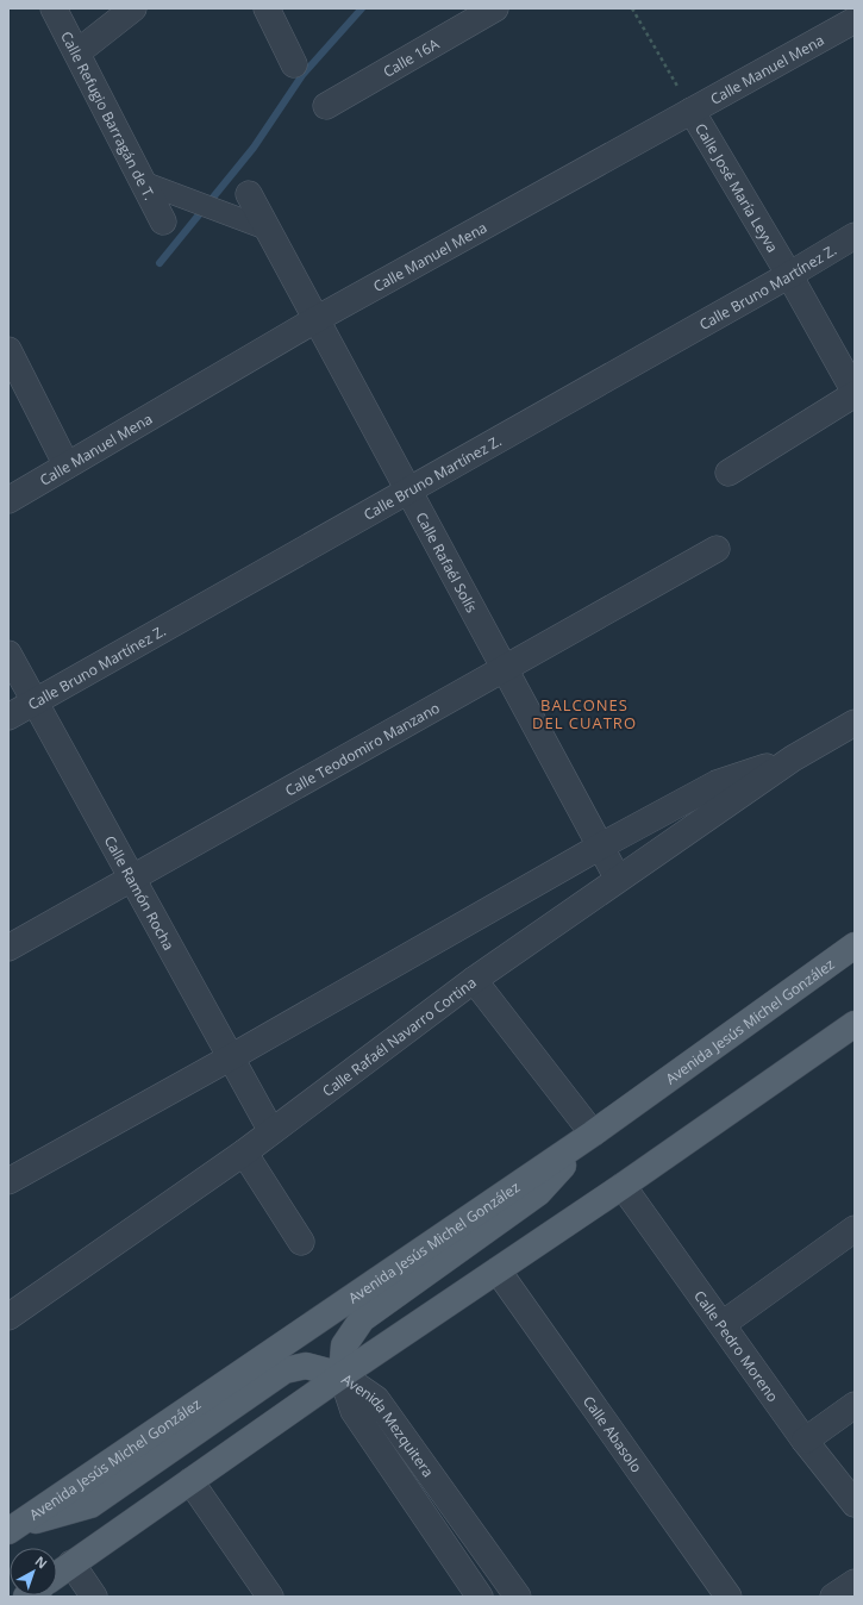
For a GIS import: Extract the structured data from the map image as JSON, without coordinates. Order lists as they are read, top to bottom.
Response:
{
  "streets": {
    "main road": ["Avenida Jesús Michel González"],
    "street": [
      "Calle 16A",
      "Calle Manuel Mena",
      "Calle Refugio Barragán de T.",
      "Calle José María Leyva",
      "Calle Bruno Martínez Z.",
      "Calle Rafaél Solís",
      "Calle Teodomiro Manzano",
      "Calle Ramón Rocha",
      "Calle Rafaél Navarro Cortina",
      "Calle Pedro Moreno",
      "Avenida Mezquitera",
      "Calle Abasolo"
    ]
  },
  "crossings": [
    ["Calle Manuel Mena", "Calle José María Leyva"],
    ["Calle Manuel Mena", "Calle Rafaél Solís"],
    ["Calle José María Leyva", "Calle Bruno Martínez Z."],
    ["Calle Bruno Martínez Z.", "Calle Rafaél Solís"],
    ["Calle Bruno Martínez Z.", "Calle Ramón Rocha"],
    ["Calle Rafaél Solís", "Calle Teodomiro Manzano"],
    ["Calle Rafaél Solís", "Calle Rafaél Navarro Cortina"],
    ["Calle Teodomiro Manzano", "Calle Ramón Rocha"],
    ["Calle Ramón Rocha", "Calle Rafaél Navarro Cortina"]
  ],
  "districts": ["BALCONES DEL CUATRO"],
  "north": "top right"
}
